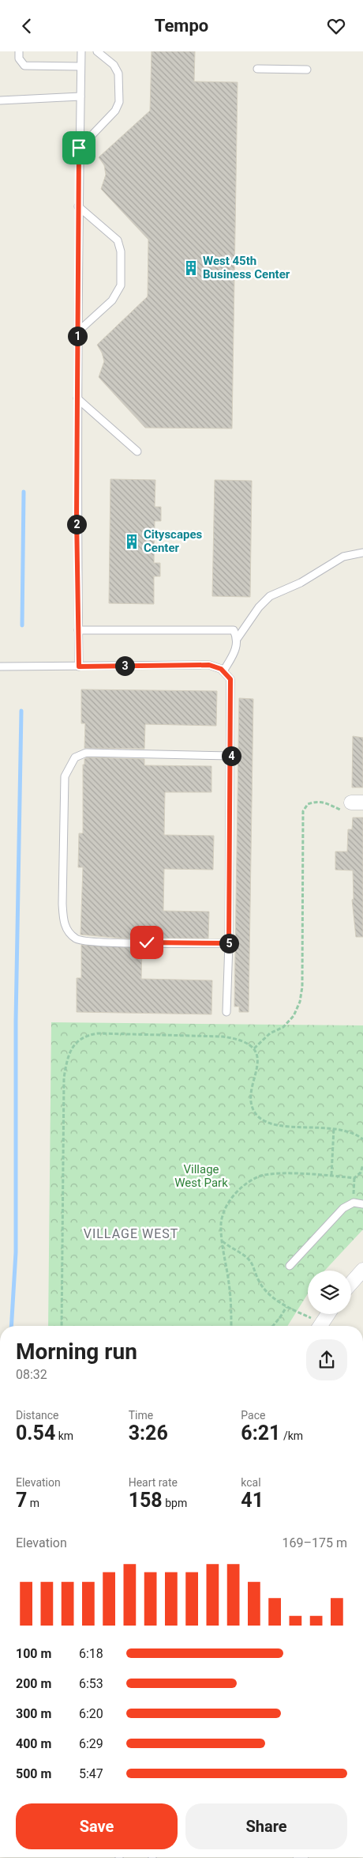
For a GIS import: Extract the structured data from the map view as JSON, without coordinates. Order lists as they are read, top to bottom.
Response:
{
  "districts": ["VILLAGE WEST"],
  "parks": ["Village West Park"],
  "places": {
    "building": ["West 45th Business Center", "Cityscapes Center"]
  },
  "page": {
    "header": "Tempo",
    "pins": [
      "1",
      "2",
      "3",
      "4",
      "5"
    ],
    "heading": ["Morning run", "08:32"],
    "stats": [
      ["Distance", "0.54 km"],
      ["Time", "3:26"],
      ["Pace", "6:21 /km"],
      ["Elevation", "7 m"],
      ["Heart rate", "158 bpm"],
      ["kcal", "41"]
    ],
    "chart": ["Elevation", "169–175 m"],
    "list": [
      {
        "name": "100 m",
        "note": "6:18"
      },
      {
        "name": "200 m",
        "note": "6:53"
      },
      {
        "name": "300 m",
        "note": "6:20"
      },
      {
        "name": "400 m",
        "note": "6:29"
      },
      {
        "name": "500 m",
        "note": "5:47"
      }
    ],
    "buttons": ["Save", "Share"]
  }
}
